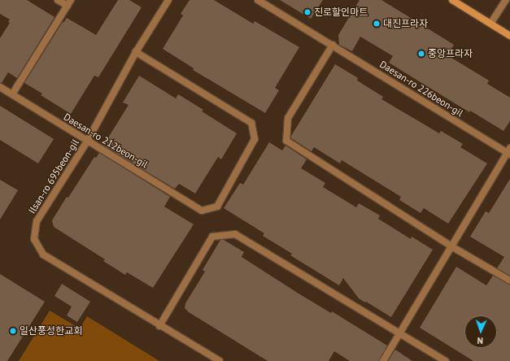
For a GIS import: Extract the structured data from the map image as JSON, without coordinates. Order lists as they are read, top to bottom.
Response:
{
  "streets": {
    "street": ["Daesan-ro 226beon-gil", "Daesan-ro 212beon-gil", "Ilsan-ro 695beon-gil"]
  },
  "crossings": [
    ["Daesan-ro 212beon-gil", "Ilsan-ro 695beon-gil"]
  ],
  "places": [
    "진로할인마트",
    "대진프라자",
    "중앙프라자",
    "일산풍성한교회"
  ],
  "north": "bottom"
}
